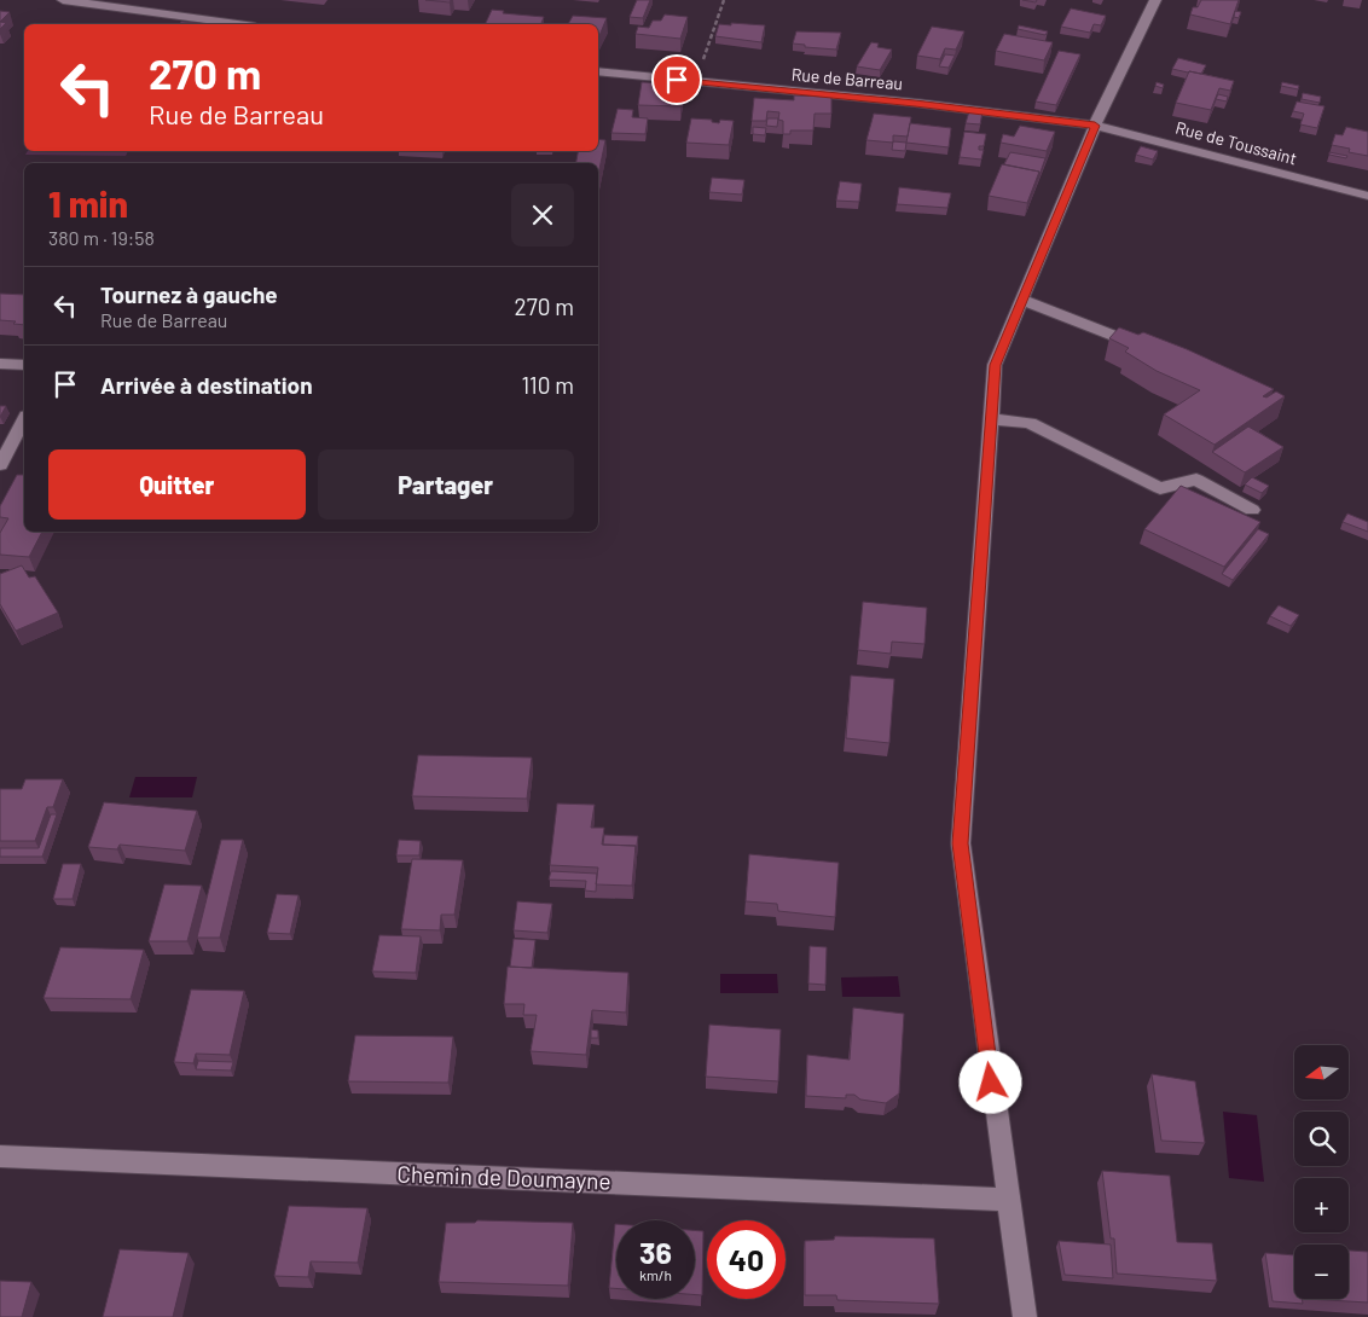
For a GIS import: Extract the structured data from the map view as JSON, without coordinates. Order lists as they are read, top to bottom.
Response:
{
  "streets": {
    "street": ["Rue de Barreau", "Rue de Toussaint", "Chemin de Doumayne"]
  },
  "crossings": [
    ["Rue de Barreau", "Rue de Toussaint"]
  ],
  "north": "left",
  "page": {
    "turn": ["270 m", "Rue de Barreau"],
    "heading": ["1 min", "380 m · 19:58"],
    "list": [
      {
        "name": "Tournez à gauche",
        "note": "Rue de Barreau",
        "value": "270 m"
      },
      {
        "name": "Arrivée à destination",
        "value": "110 m"
      }
    ],
    "buttons": ["Quitter", "Partager"],
    "map_buttons": ["+", "−"],
    "speed": "36 km/h",
    "limit": "40"
  }
}
